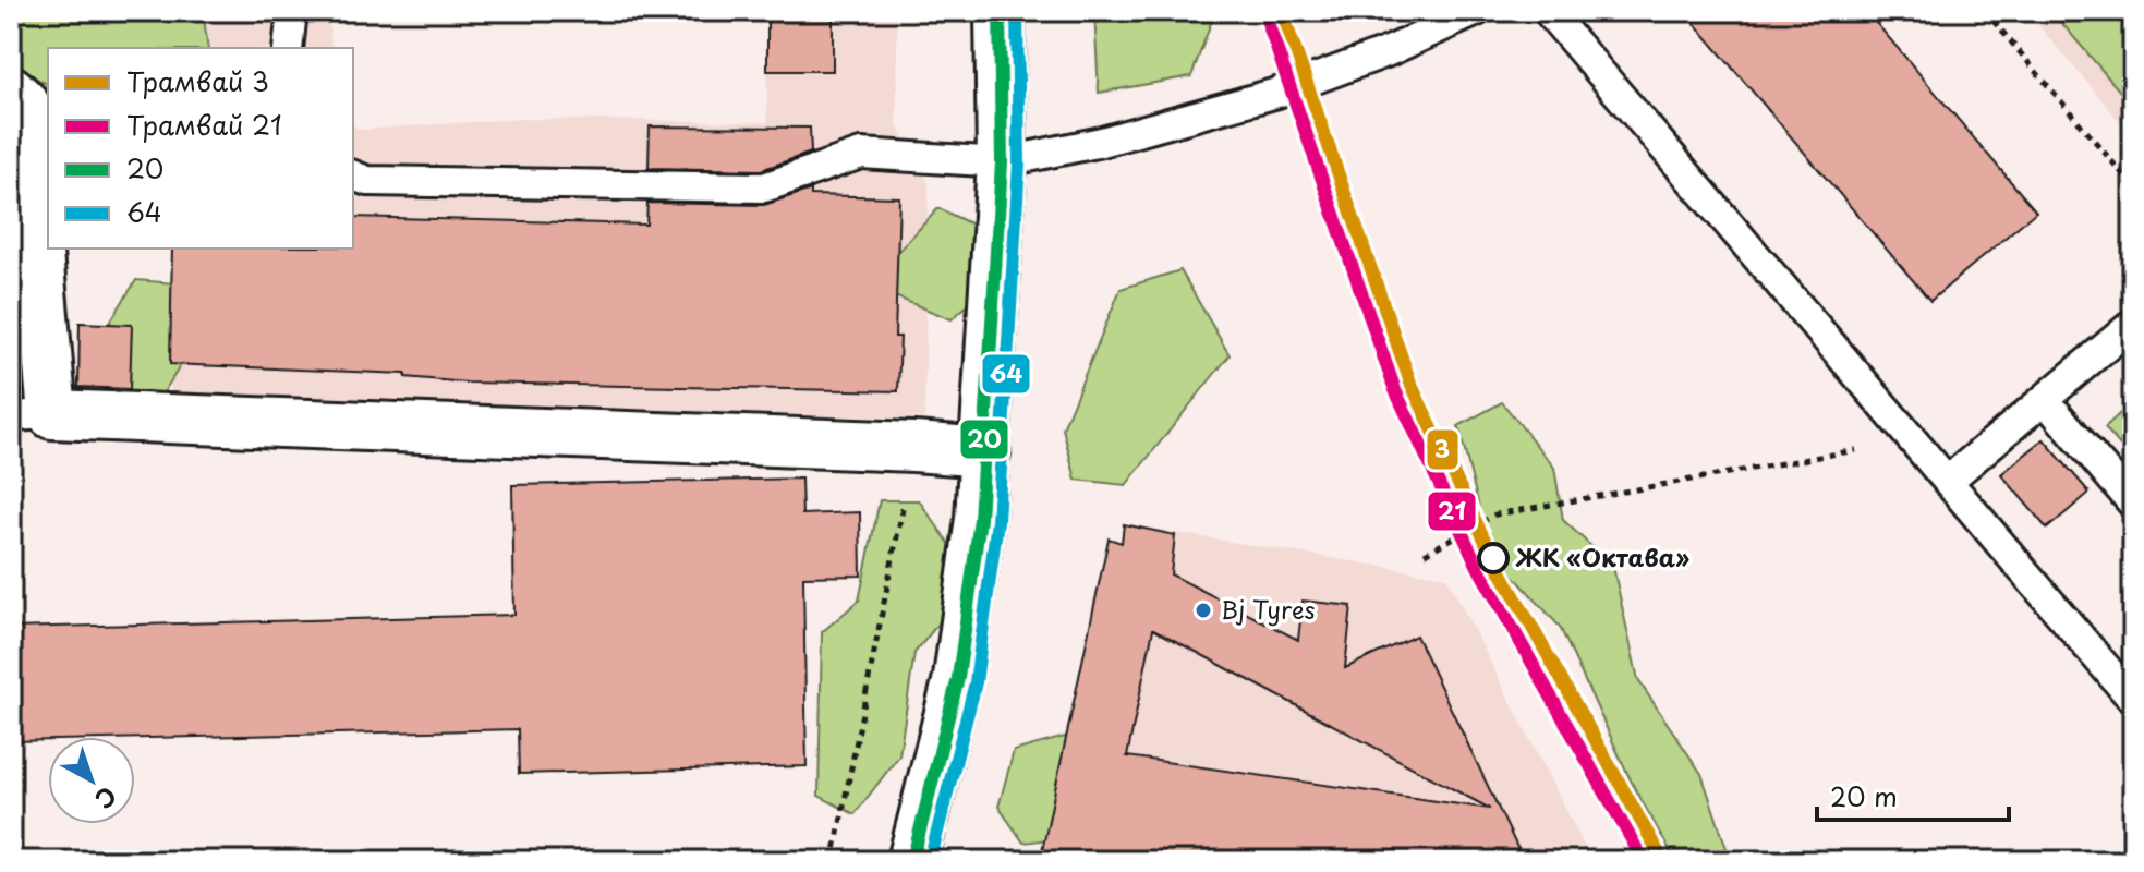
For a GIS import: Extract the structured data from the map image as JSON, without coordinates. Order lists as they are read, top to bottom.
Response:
{
  "places": ["ЖК «Октава»", "Bj Tyres"],
  "lines": [
    "tram line 3",
    "transit line 20",
    "transit line 64",
    "tram line 21"
  ],
  "legend": [
    "Трамвай 3",
    "Трамвай 21",
    "20",
    "64"
  ],
  "scale_bar": "20 m",
  "north": "bottom right"
}
